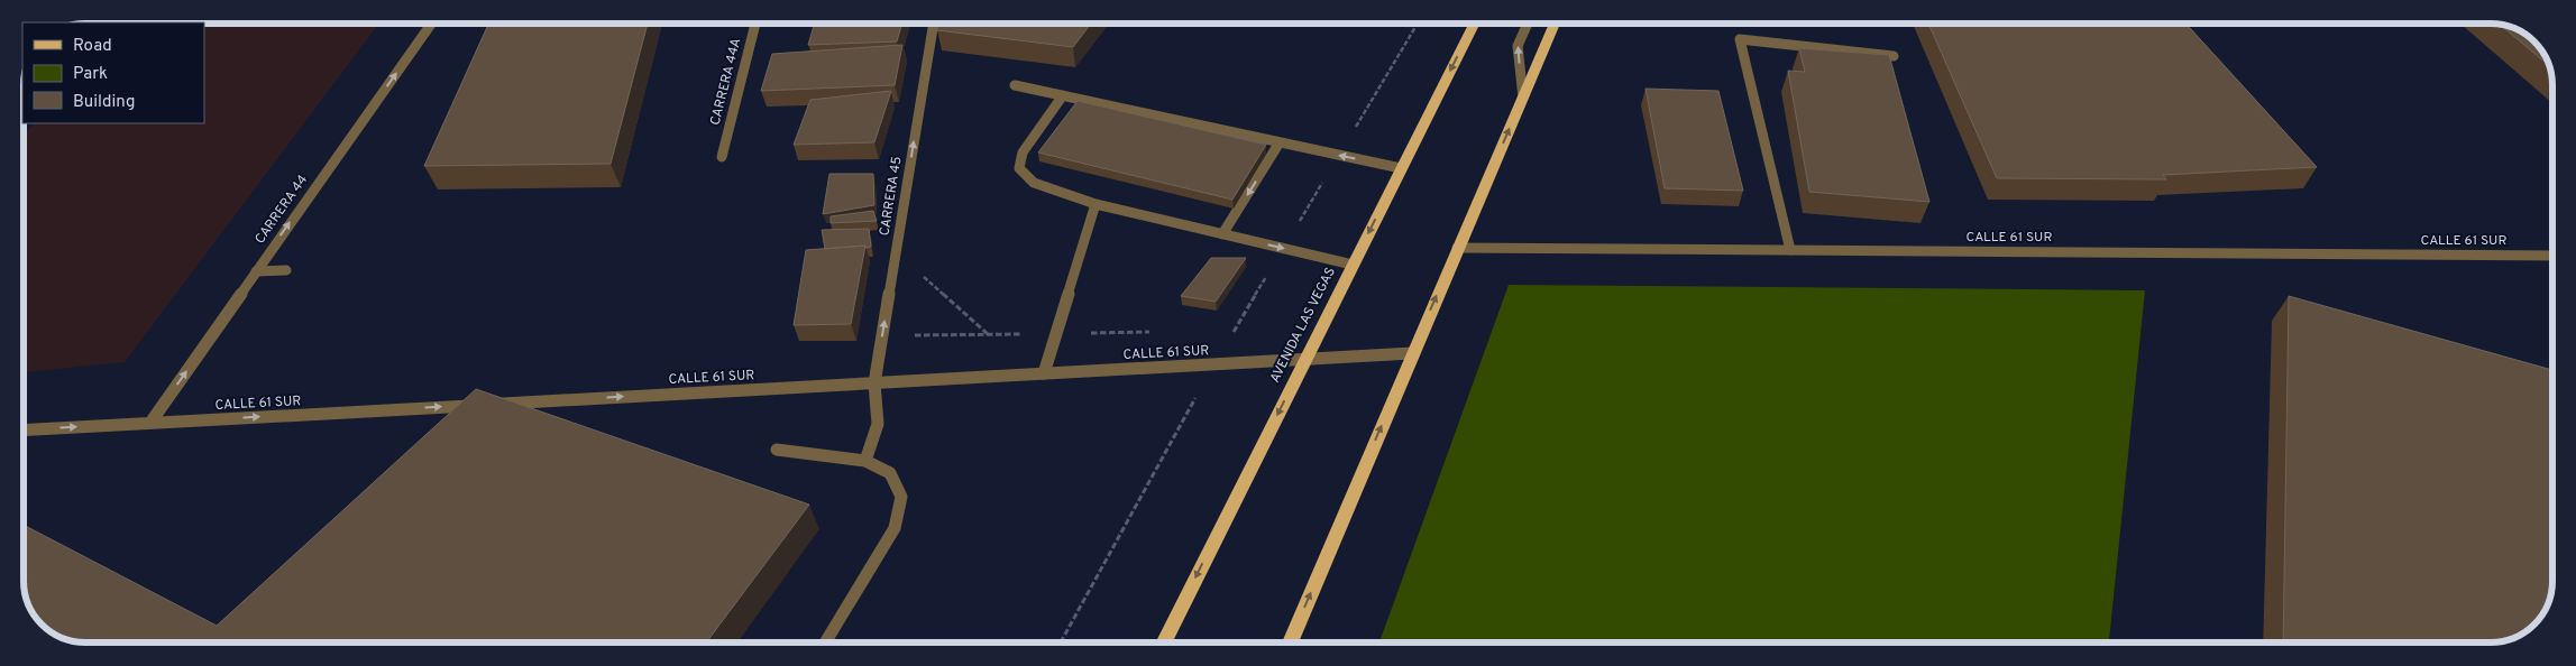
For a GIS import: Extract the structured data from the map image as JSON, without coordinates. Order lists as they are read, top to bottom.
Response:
{
  "streets": {
    "main road": ["AVENIDA LAS VEGAS"],
    "street": [
      "CARRERA 44A",
      "CARRERA 45",
      "CARRERA 44",
      "CALLE 61 SUR"
    ]
  },
  "crossings": [
    ["CARRERA 45", "CALLE 61 SUR"],
    ["CARRERA 44", "CALLE 61 SUR"],
    ["CALLE 61 SUR", "AVENIDA LAS VEGAS"]
  ],
  "one_way": ["CARRERA 45", "CARRERA 44"],
  "legend": ["Road", "Park", "Building"]
}
